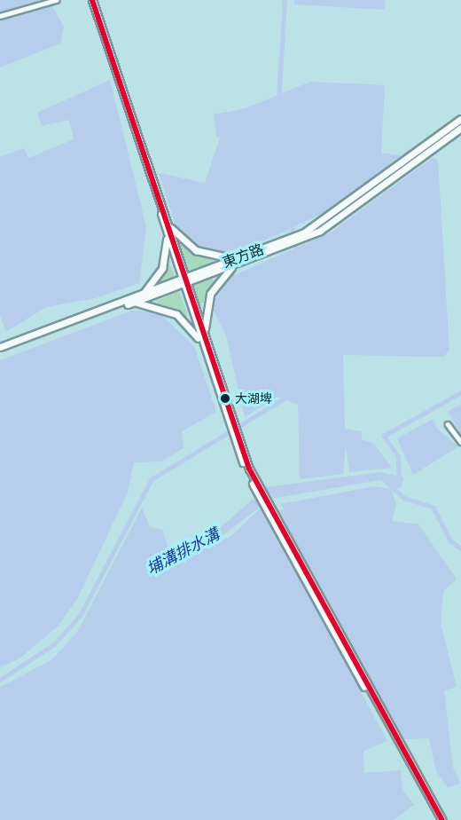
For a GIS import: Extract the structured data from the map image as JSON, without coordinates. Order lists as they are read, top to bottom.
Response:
{
  "streets": {
    "main road": ["東方路"]
  },
  "water": ["埔溝排水溝"],
  "places": ["大湖埤"]
}
